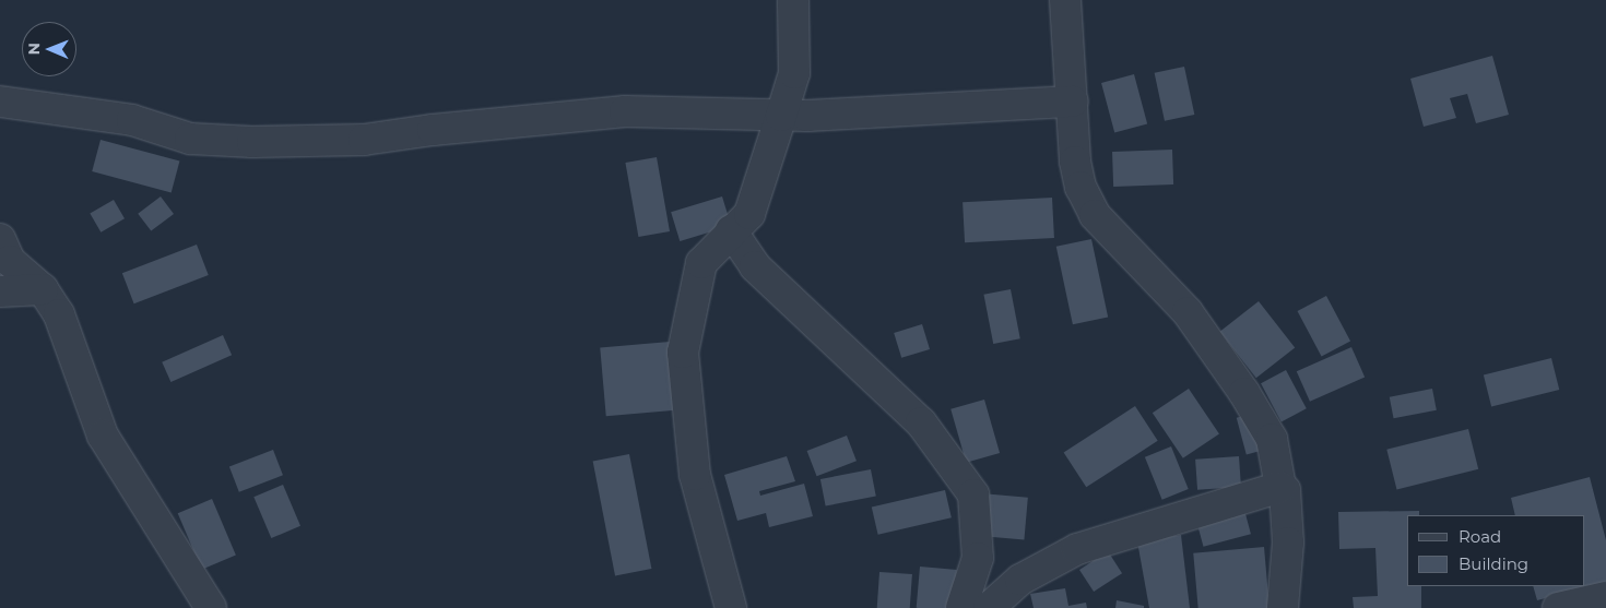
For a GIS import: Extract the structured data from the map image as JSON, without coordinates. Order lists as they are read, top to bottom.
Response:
{
  "legend": ["Road", "Building"],
  "north": "left"
}
